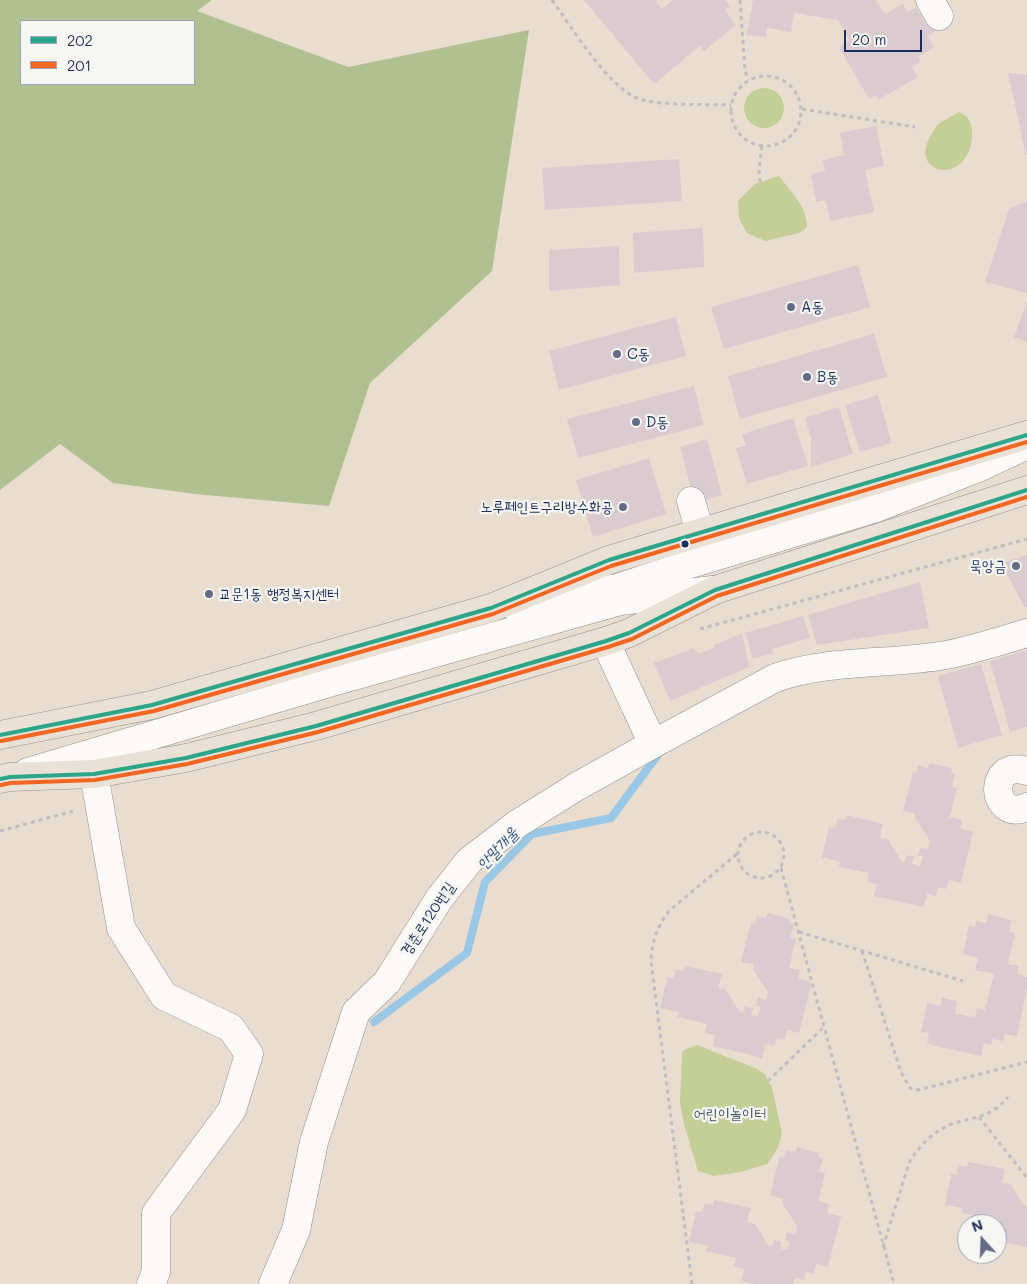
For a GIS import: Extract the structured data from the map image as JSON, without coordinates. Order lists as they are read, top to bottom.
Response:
{
  "streets": {
    "lane": ["경춘로120번길"]
  },
  "water": ["안말개울"],
  "parks": ["어린이놀이터"],
  "places": [
    "A동",
    "C동",
    "B동",
    "D동",
    "노루페인트구리방수화공",
    "묵앙금",
    "교문1동 행정복지센터"
  ],
  "lines": ["transit line 202", "transit line 201"],
  "legend": ["202", "201"],
  "scale_bar": "20 m",
  "north": "top"
}
